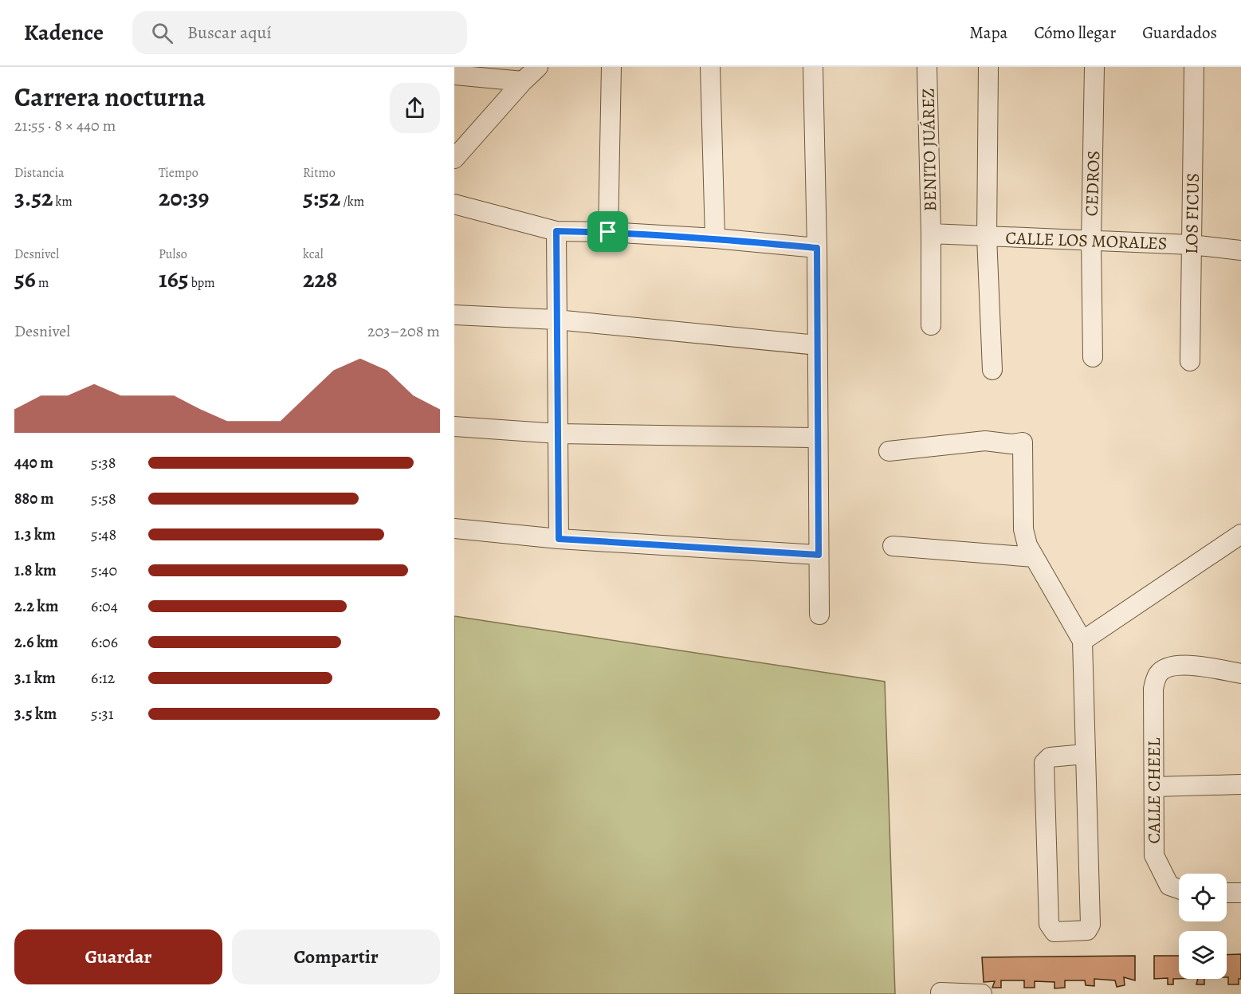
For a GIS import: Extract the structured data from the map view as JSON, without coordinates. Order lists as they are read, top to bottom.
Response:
{
  "streets": {
    "street": [
      "BENITO JUÁREZ",
      "CEDROS",
      "LOS FICUS",
      "CALLE LOS MORALES",
      "CALLE CHEEL"
    ]
  },
  "crossings": [
    ["BENITO JUÁREZ", "CALLE LOS MORALES"],
    ["CEDROS", "CALLE LOS MORALES"],
    ["LOS FICUS", "CALLE LOS MORALES"]
  ],
  "page": {
    "header": "Kadence",
    "search": "Buscar aquí",
    "nav": ["Mapa", "Cómo llegar", "Guardados"],
    "heading": ["Carrera nocturna", "21:55 · 8 × 440 m"],
    "stats": [
      ["Distancia", "3.52 km"],
      ["Tiempo", "20:39"],
      ["Ritmo", "5:52 /km"],
      ["Desnivel", "56 m"],
      ["Pulso", "165 bpm"],
      ["kcal", "228"]
    ],
    "chart": ["Desnivel", "203–208 m"],
    "list": [
      {
        "name": "440 m",
        "note": "5:38"
      },
      {
        "name": "880 m",
        "note": "5:58"
      },
      {
        "name": "1.3 km",
        "note": "5:48"
      },
      {
        "name": "1.8 km",
        "note": "5:40"
      },
      {
        "name": "2.2 km",
        "note": "6:04"
      },
      {
        "name": "2.6 km",
        "note": "6:06"
      },
      {
        "name": "3.1 km",
        "note": "6:12"
      },
      {
        "name": "3.5 km",
        "note": "5:31"
      }
    ],
    "buttons": ["Guardar", "Compartir"]
  }
}
